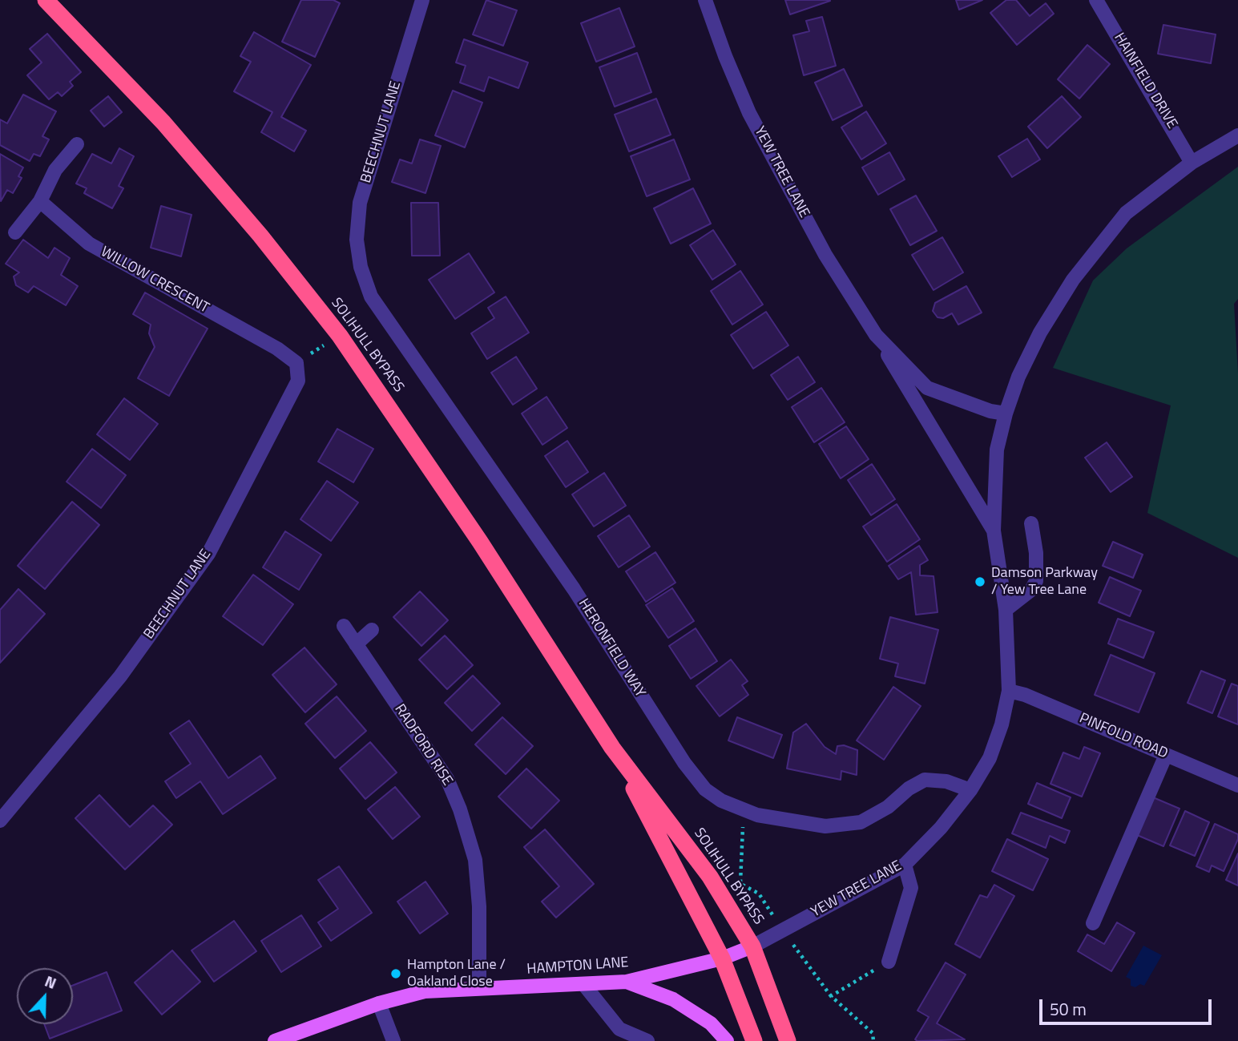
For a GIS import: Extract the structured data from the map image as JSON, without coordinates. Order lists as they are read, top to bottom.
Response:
{
  "streets": {
    "highway": ["SOLIHULL BYPASS"],
    "main road": ["HAMPTON LANE"],
    "street": [
      "HAINFIELD DRIVE",
      "BEECHNUT LANE",
      "YEW TREE LANE",
      "WILLOW CRESCENT",
      "HERONFIELD WAY",
      "PINFOLD ROAD",
      "RADFORD RISE"
    ]
  },
  "crossings": [
    ["BEECHNUT LANE", "WILLOW CRESCENT"],
    ["BEECHNUT LANE", "HERONFIELD WAY"],
    ["YEW TREE LANE", "SOLIHULL BYPASS"],
    ["YEW TREE LANE", "HERONFIELD WAY"],
    ["YEW TREE LANE", "PINFOLD ROAD"],
    ["YEW TREE LANE", "HAMPTON LANE"],
    ["SOLIHULL BYPASS", "HAMPTON LANE"],
    ["RADFORD RISE", "HAMPTON LANE"]
  ],
  "places": ["Damson Parkway / Yew Tree Lane", "Hampton Lane / Oakland Close"],
  "scale_bar": "50 m",
  "north": "top"
}
